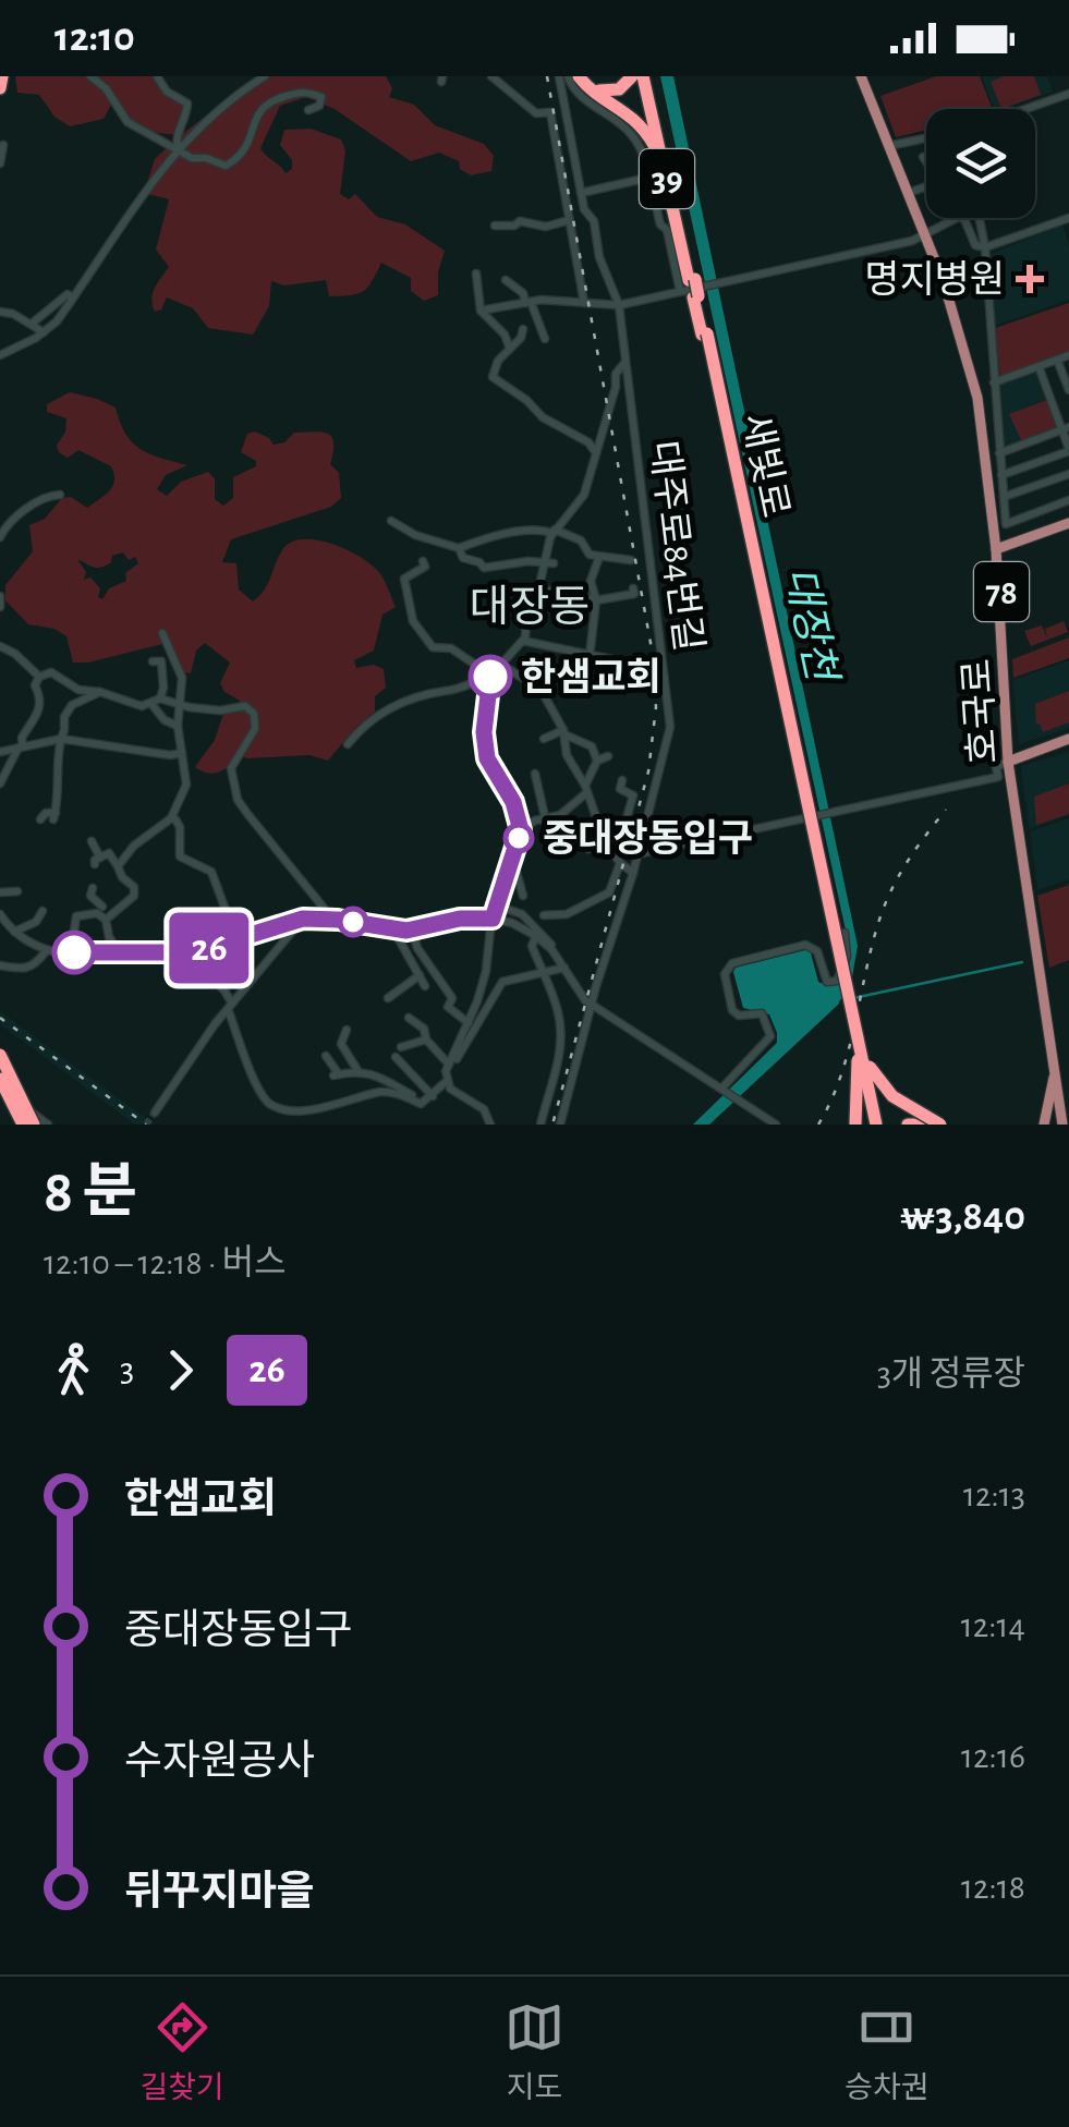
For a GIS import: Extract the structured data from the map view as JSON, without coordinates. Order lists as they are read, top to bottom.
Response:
{
  "streets": {
    "highway": ["39", "새빛로"],
    "main road": ["78", "호국로"],
    "street": ["대주로84번길"]
  },
  "districts": ["대장동"],
  "water": ["대장천"],
  "places": {
    "health": ["명지병원"],
    "other": ["한샘교회", "중대장동입구"]
  },
  "lines": ["bus line 26"],
  "page": {
    "status": "12:10",
    "on_map": "26",
    "heading": ["8 분", "12:10 – 12:18 · 버스", "₩3,840"],
    "legs": ["3", "26", "3개 정류장"],
    "list": [
      {
        "name": "한샘교회",
        "value": "12:13"
      },
      {
        "name": "중대장동입구",
        "value": "12:14"
      },
      {
        "name": "수자원공사",
        "value": "12:16"
      },
      {
        "name": "뒤꾸지마을",
        "value": "12:18"
      }
    ],
    "tabs": ["길찾기", "지도", "승차권"]
  }
}
